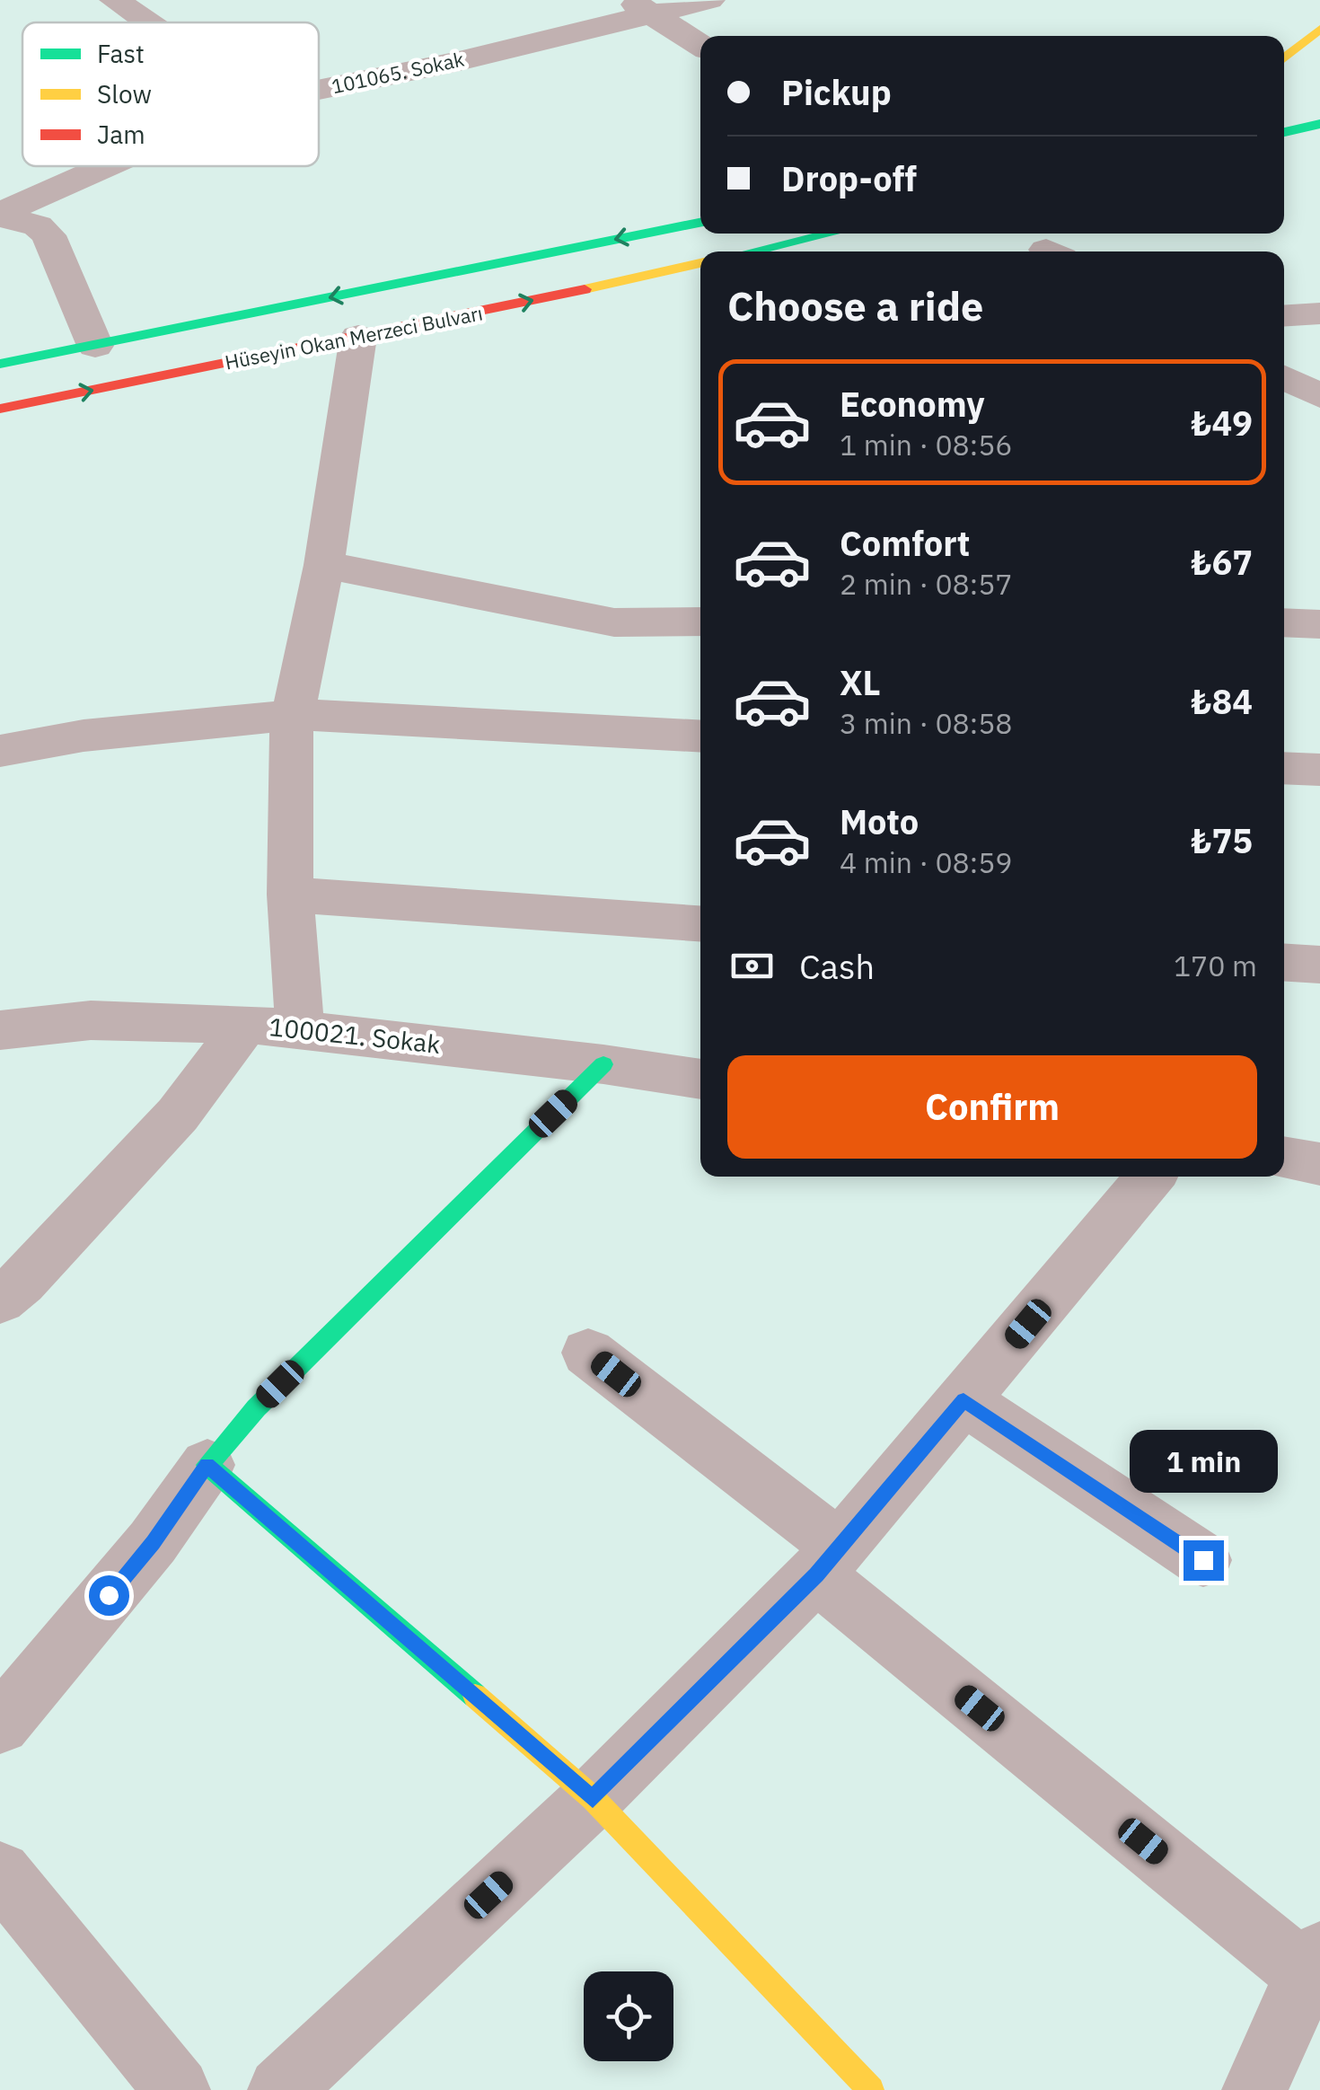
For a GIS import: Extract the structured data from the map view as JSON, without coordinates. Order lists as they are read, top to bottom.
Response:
{
  "streets": {
    "main road": ["Hüseyin Okan Merzeci Bulvarı"],
    "street": ["101065. Sokak", "100021. Sokak"]
  },
  "crossings": [
    ["101065. Sokak", "Hüseyin Okan Merzeci Bulvarı"]
  ],
  "legend": ["Fast", "Slow", "Jam"],
  "page": {
    "banner": ["Pickup", "Drop-off"],
    "heading": "Choose a ride",
    "list": [
      {
        "name": "Economy",
        "note": "1 min · 08:56",
        "value": "₺49"
      },
      {
        "name": "Comfort",
        "note": "2 min · 08:57",
        "value": "₺67"
      },
      {
        "name": "XL",
        "note": "3 min · 08:58",
        "value": "₺84"
      },
      {
        "name": "Moto",
        "note": "4 min · 08:59",
        "value": "₺75"
      }
    ],
    "pay": ["Cash", "170 m"],
    "buttons": "Confirm",
    "bubble": "1 min"
  }
}
